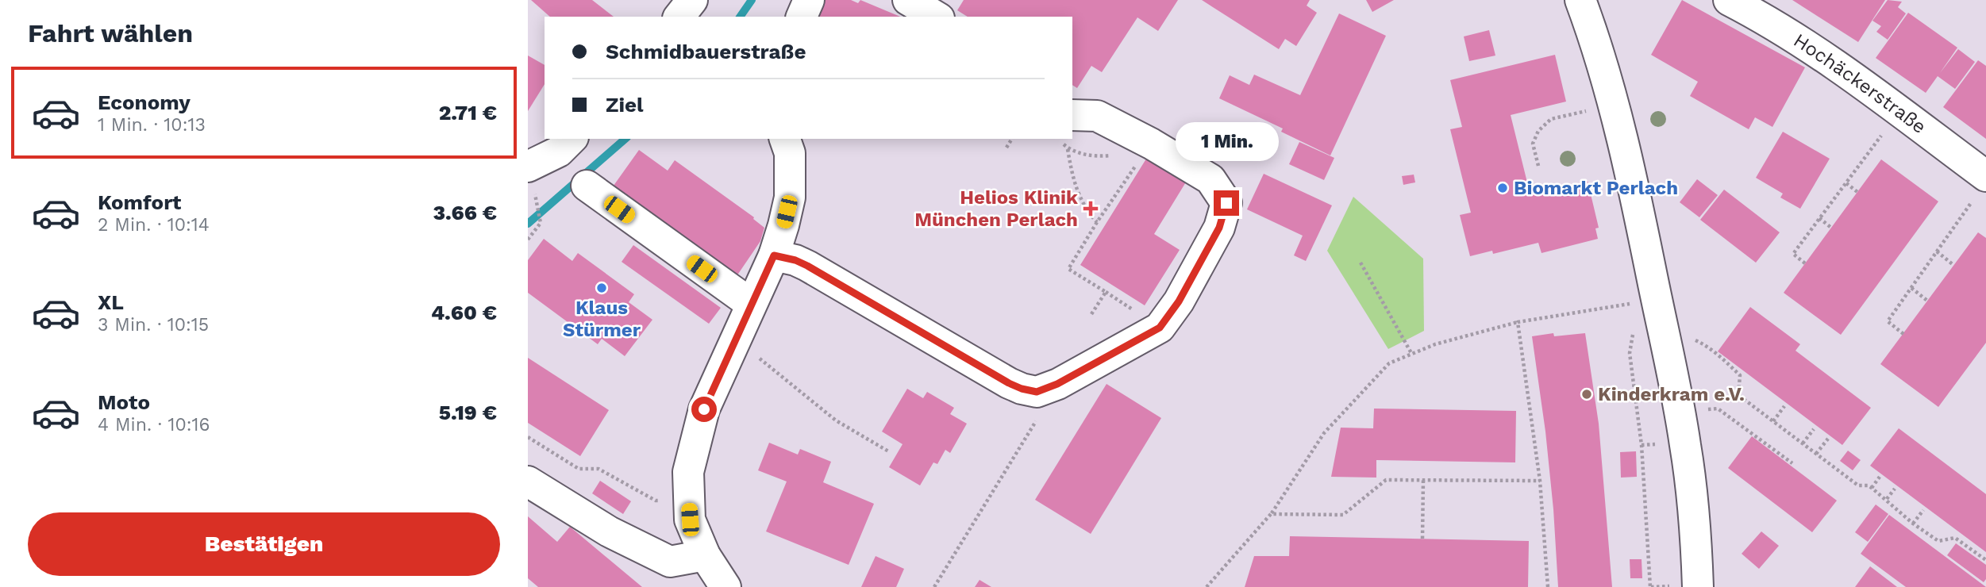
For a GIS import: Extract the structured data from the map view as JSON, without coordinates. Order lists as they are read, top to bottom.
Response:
{
  "streets": {
    "street": ["Hochäckerstraße"]
  },
  "places": {
    "other": ["Biomarkt Perlach", "Klaus Stürmer", "Kinderkram e.V."],
    "health": ["Helios Klinik München Perlach"]
  },
  "page": {
    "heading": "Fahrt wählen",
    "banner": ["Schmidbauerstraße", "Ziel"],
    "list": [
      {
        "name": "Economy",
        "note": "1 Min. · 10:13",
        "value": "2.71 €"
      },
      {
        "name": "Komfort",
        "note": "2 Min. · 10:14",
        "value": "3.66 €"
      },
      {
        "name": "XL",
        "note": "3 Min. · 10:15",
        "value": "4.60 €"
      },
      {
        "name": "Moto",
        "note": "4 Min. · 10:16",
        "value": "5.19 €"
      }
    ],
    "bubble": "1 Min.",
    "buttons": "Bestätigen"
  }
}
